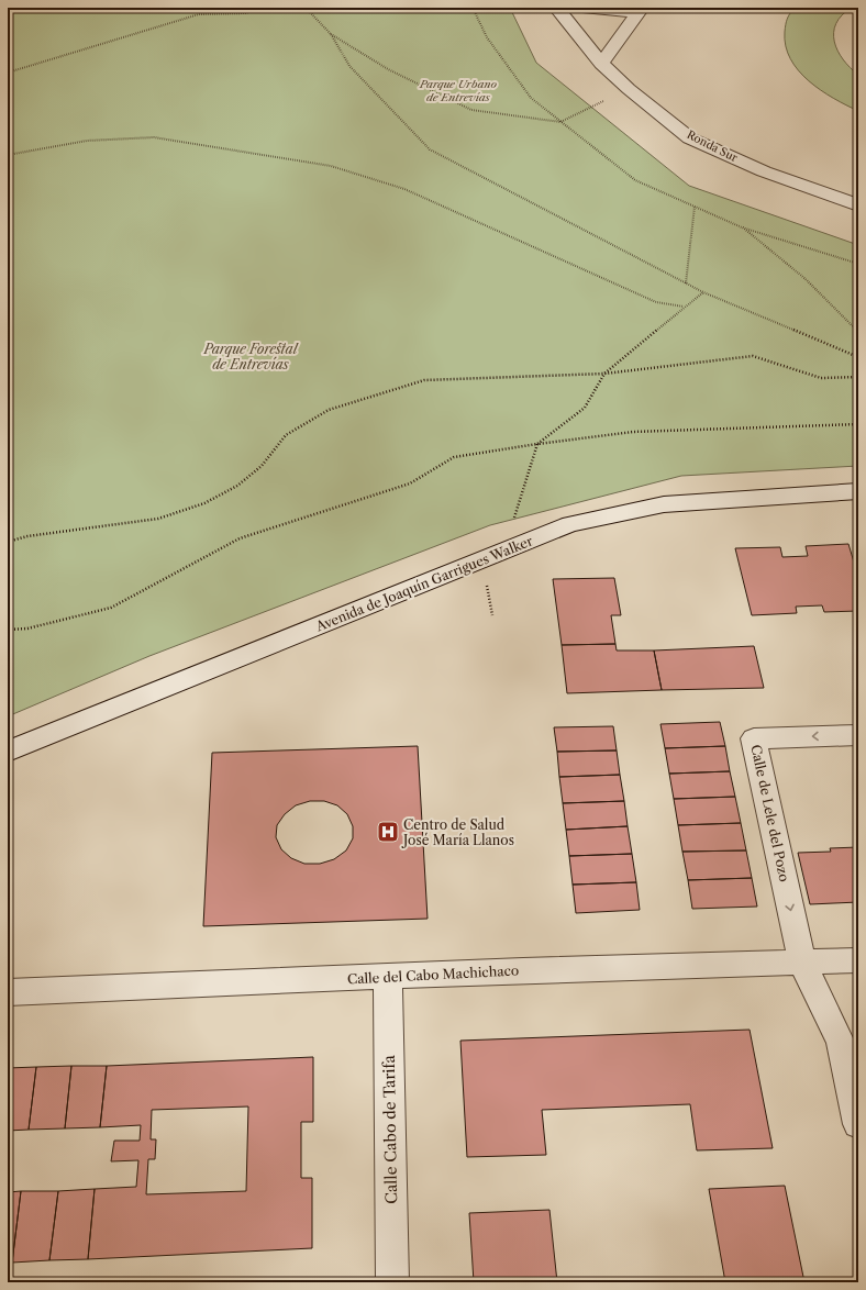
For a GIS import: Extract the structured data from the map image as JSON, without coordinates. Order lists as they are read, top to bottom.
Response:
{
  "streets": {
    "street": [
      "Ronda Sur",
      "Avenida de Joaquín Garrigues Walker",
      "Calle de Lele del Pozo",
      "Calle del Cabo Machichaco",
      "Calle Cabo de Tarifa"
    ]
  },
  "crossings": [
    ["Calle de Lele del Pozo", "Calle del Cabo Machichaco"],
    ["Calle del Cabo Machichaco", "Calle Cabo de Tarifa"]
  ],
  "parks": ["Parque Urbano de Entrevías", "Parque Forestal de Entrevías"],
  "places": {
    "hospital": ["Centro de Salud José María Llanos"]
  }
}
